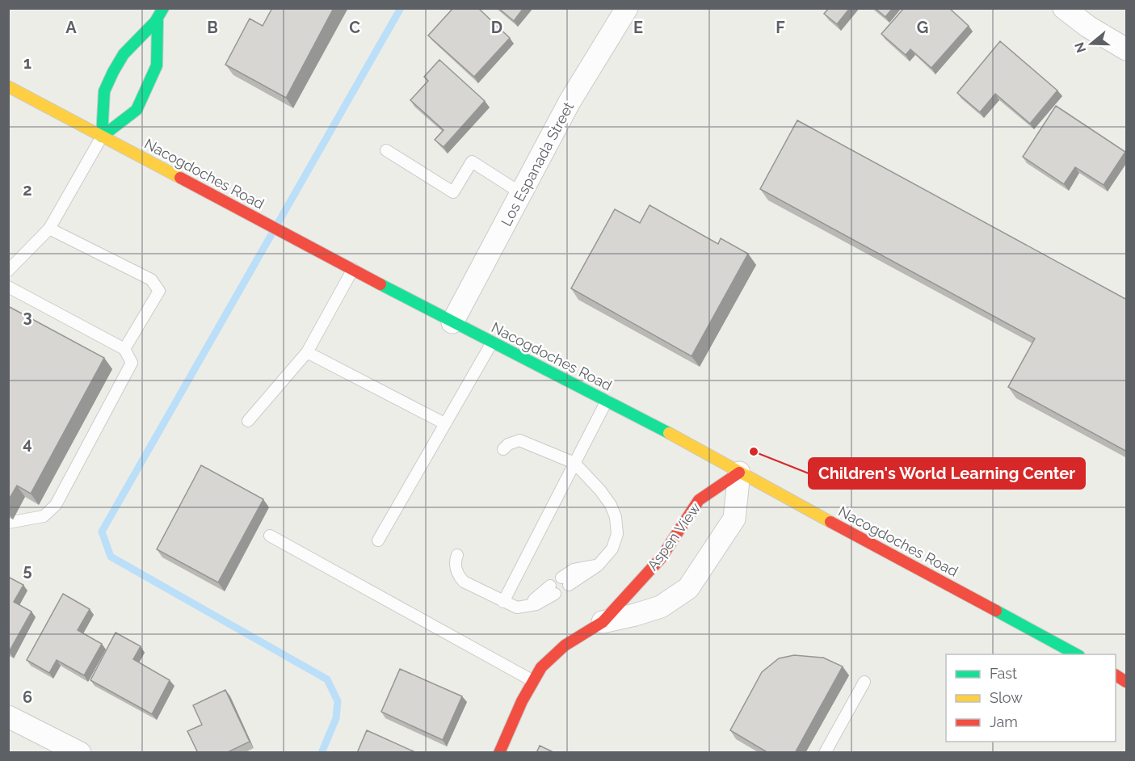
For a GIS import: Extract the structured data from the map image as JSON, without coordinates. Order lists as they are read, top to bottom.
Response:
{
  "streets": {
    "main road": ["Nacogdoches Road", "Aspen View"],
    "street": ["Los Espanada Street"]
  },
  "crossings": [
    ["Los Espanada Street", "Nacogdoches Road"],
    ["Nacogdoches Road", "Aspen View"]
  ],
  "places": ["Children's World Learning Center"],
  "legend": ["Fast", "Slow", "Jam"],
  "north": "left",
  "grid": {
    "columns": [
      "A",
      "B",
      "C",
      "D",
      "E",
      "F",
      "G"
    ],
    "rows": [
      "1",
      "2",
      "3",
      "4",
      "5",
      "6"
    ]
  }
}
